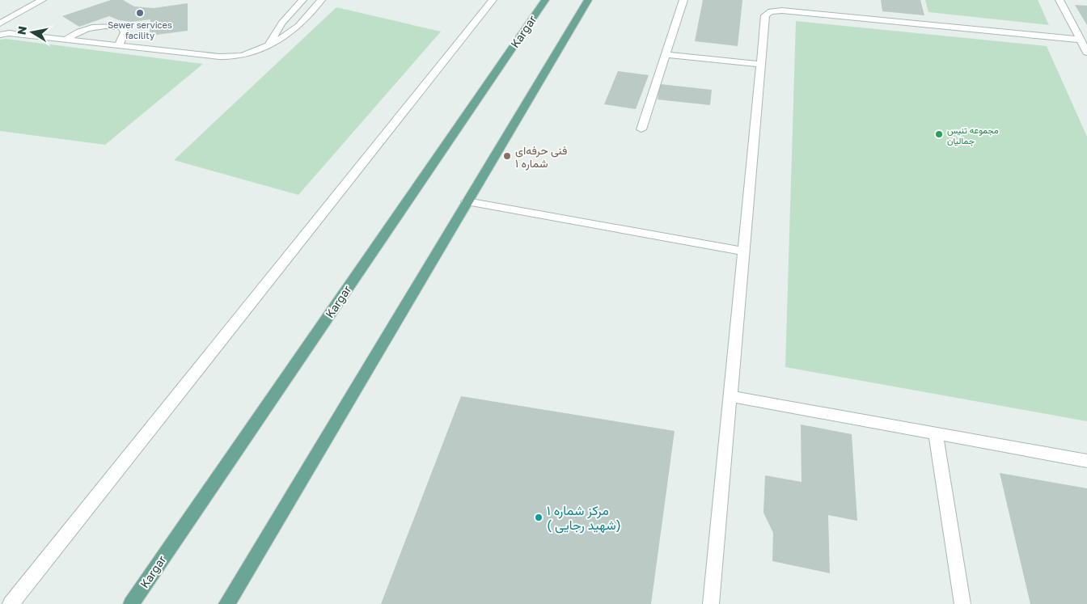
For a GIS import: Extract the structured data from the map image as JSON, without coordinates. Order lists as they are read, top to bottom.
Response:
{
  "streets": {
    "main road": ["Kargar"]
  },
  "places": [
    "Sewer services facility",
    "مجموعه تنیس جمالیان",
    "فنی حرفه‌ای شماره ۱",
    "مرکز شماره ۱ ( شهید رجایی)"
  ],
  "north": "left"
}
